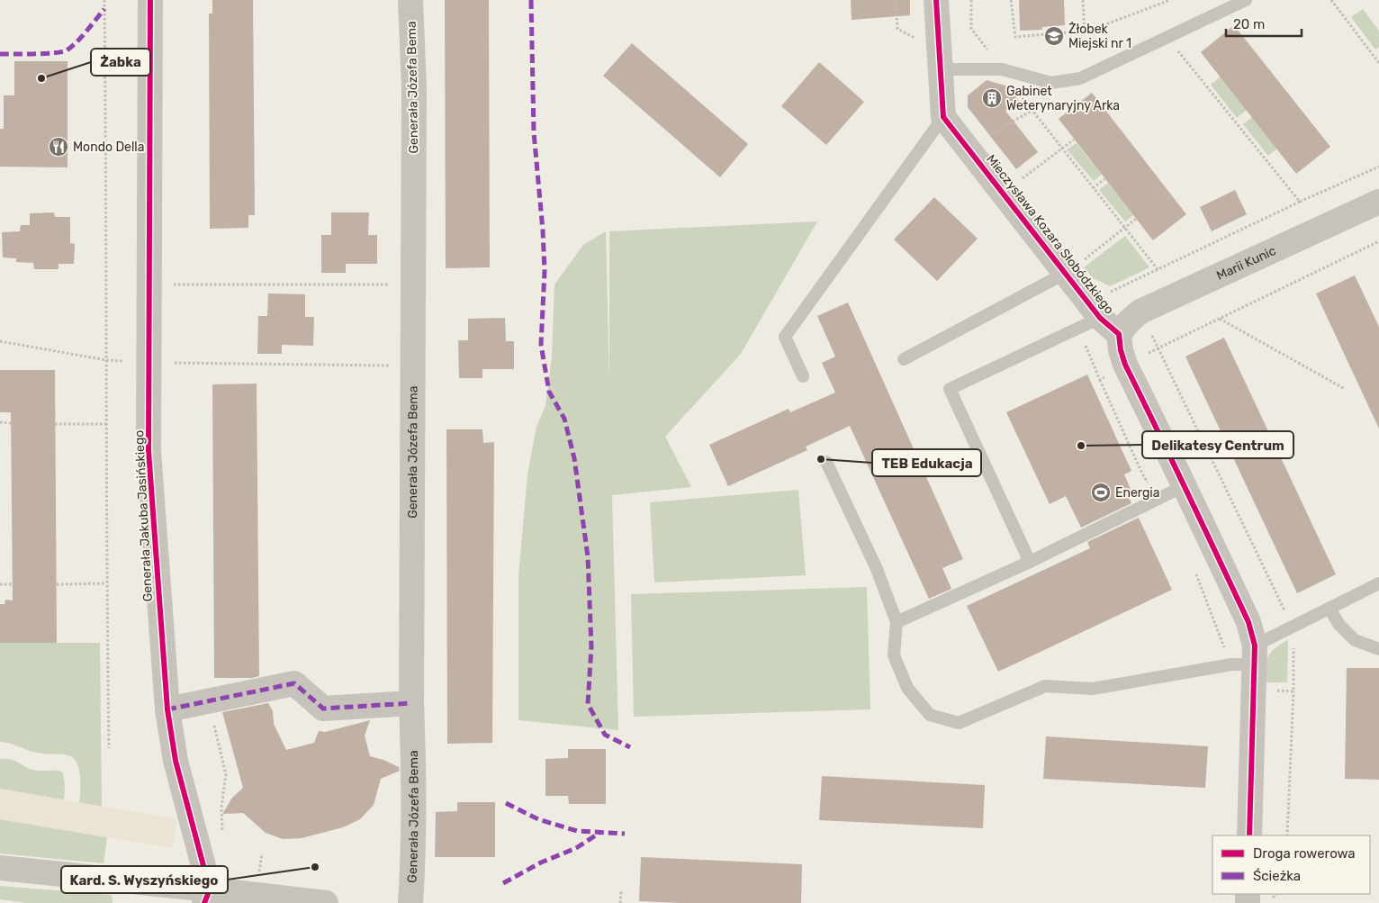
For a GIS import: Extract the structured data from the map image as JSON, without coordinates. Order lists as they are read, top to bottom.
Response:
{
  "streets": {
    "street": [
      "Generała Józefa Bema",
      "Mieczysława Kozara Słobódzkiego",
      "Marii Kunic",
      "Generała Jakuba Jasińskiego"
    ]
  },
  "crossings": [
    ["Mieczysława Kozara Słobódzkiego", "Marii Kunic"]
  ],
  "places": {
    "school or university": ["Żłobek Miejski nr 1"],
    "other": [
      "Żabka",
      "Delikatesy Centrum",
      "TEB Edukacja",
      "Kard. S. Wyszyńskiego"
    ],
    "building": ["Gabinet Weterynaryjny Arka"],
    "restaurant": ["Mondo Della"],
    "sports": ["Energia"]
  },
  "legend": ["Droga rowerowa", "Ścieżka"],
  "scale_bar": "20 m"
}
